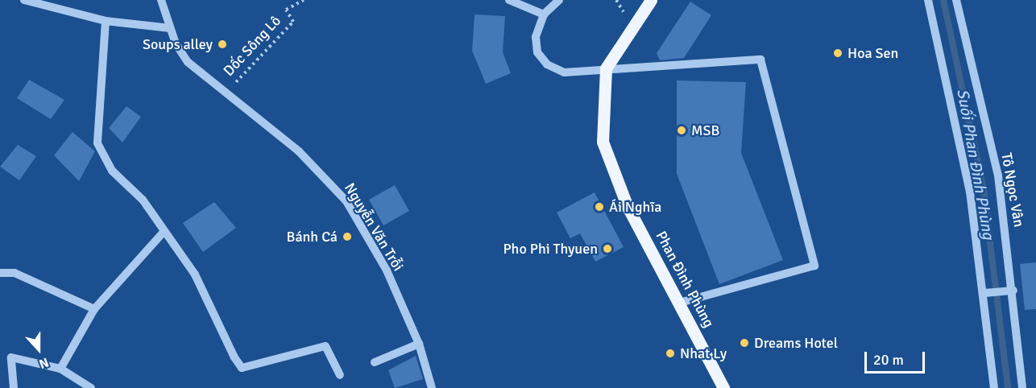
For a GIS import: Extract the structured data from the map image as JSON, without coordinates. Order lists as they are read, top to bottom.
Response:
{
  "streets": {
    "main road": ["Phan Đình Phùng"],
    "street": ["Tô Ngọc Vân", "Nguyễn Văn Trỗi"],
    "path": ["Dốc Sông Lô"]
  },
  "crossings": [
    ["Dốc Sông Lô", "Nguyễn Văn Trỗi"]
  ],
  "water": ["Suối Phan Đình Phùng"],
  "places": [
    "Soups alley",
    "Hoa Sen",
    "MSB",
    "Ái Nghĩa",
    "Bánh Cá",
    "Pho Phi Thyuen",
    "Dreams Hotel",
    "Nhat Ly"
  ],
  "scale_bar": "20 m",
  "north": "bottom"
}
